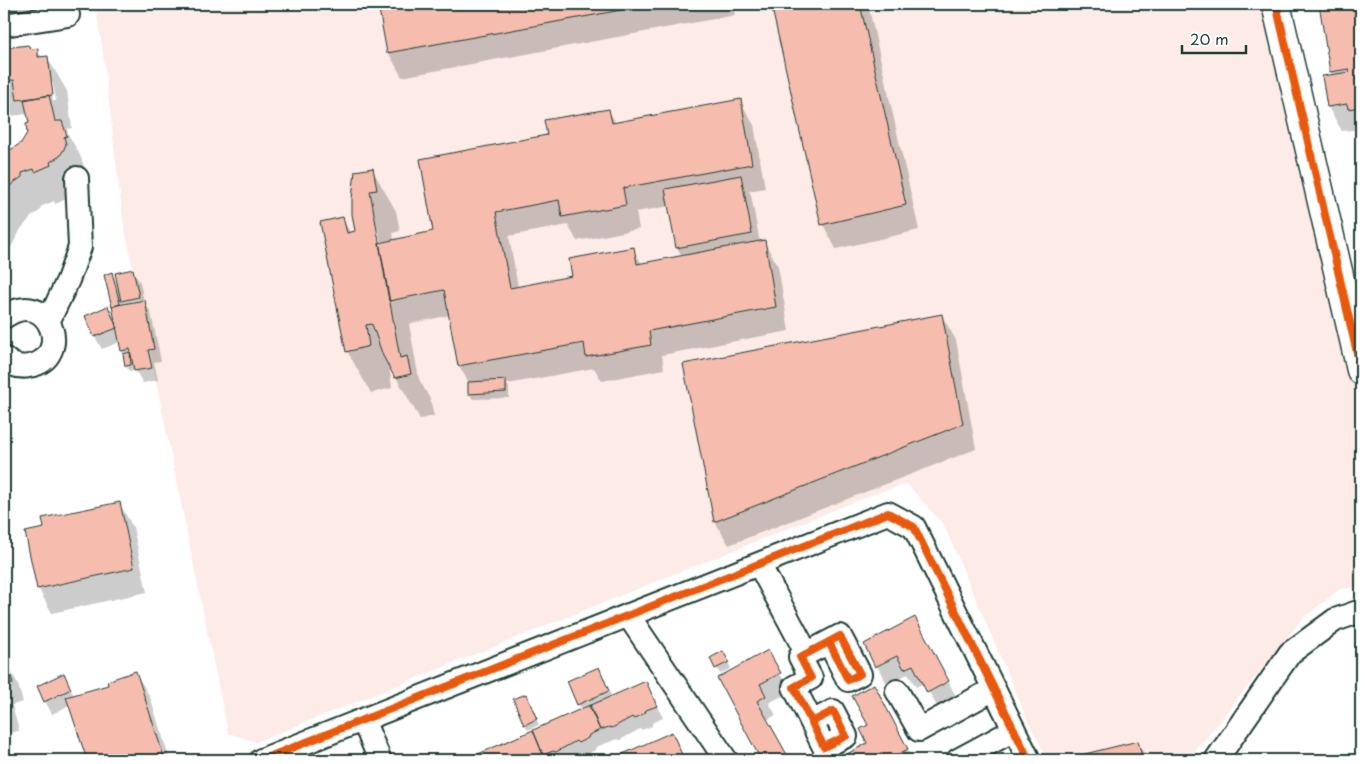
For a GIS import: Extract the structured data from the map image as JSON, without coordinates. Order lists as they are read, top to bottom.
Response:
{
  "scale_bar": "20 m"
}
